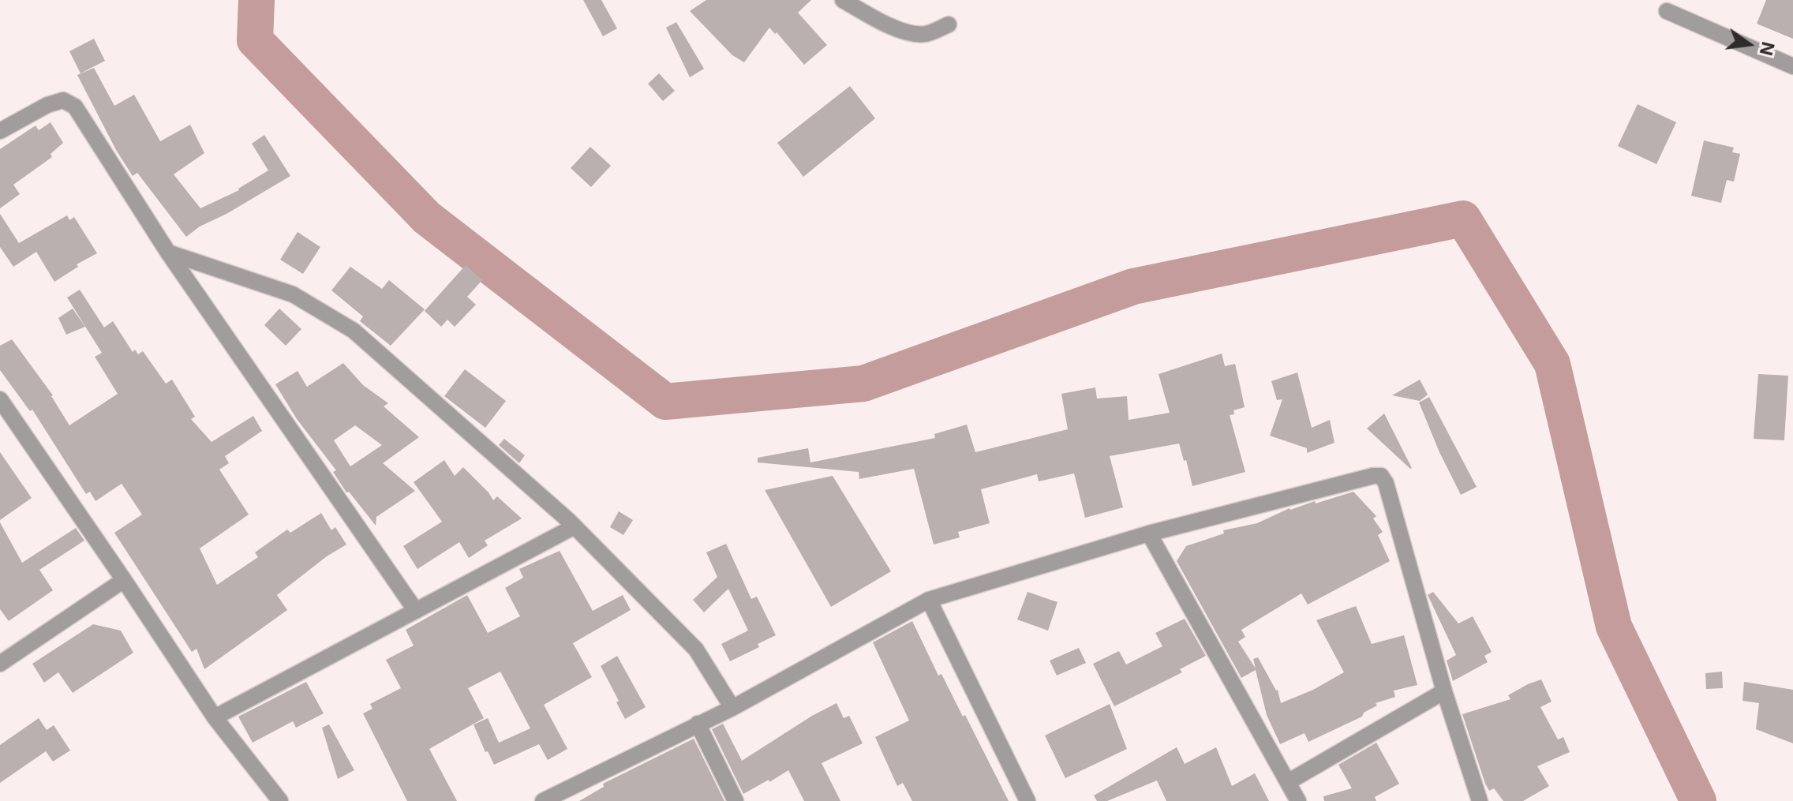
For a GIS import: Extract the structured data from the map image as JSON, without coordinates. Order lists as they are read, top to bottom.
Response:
{
  "north": "right"
}
